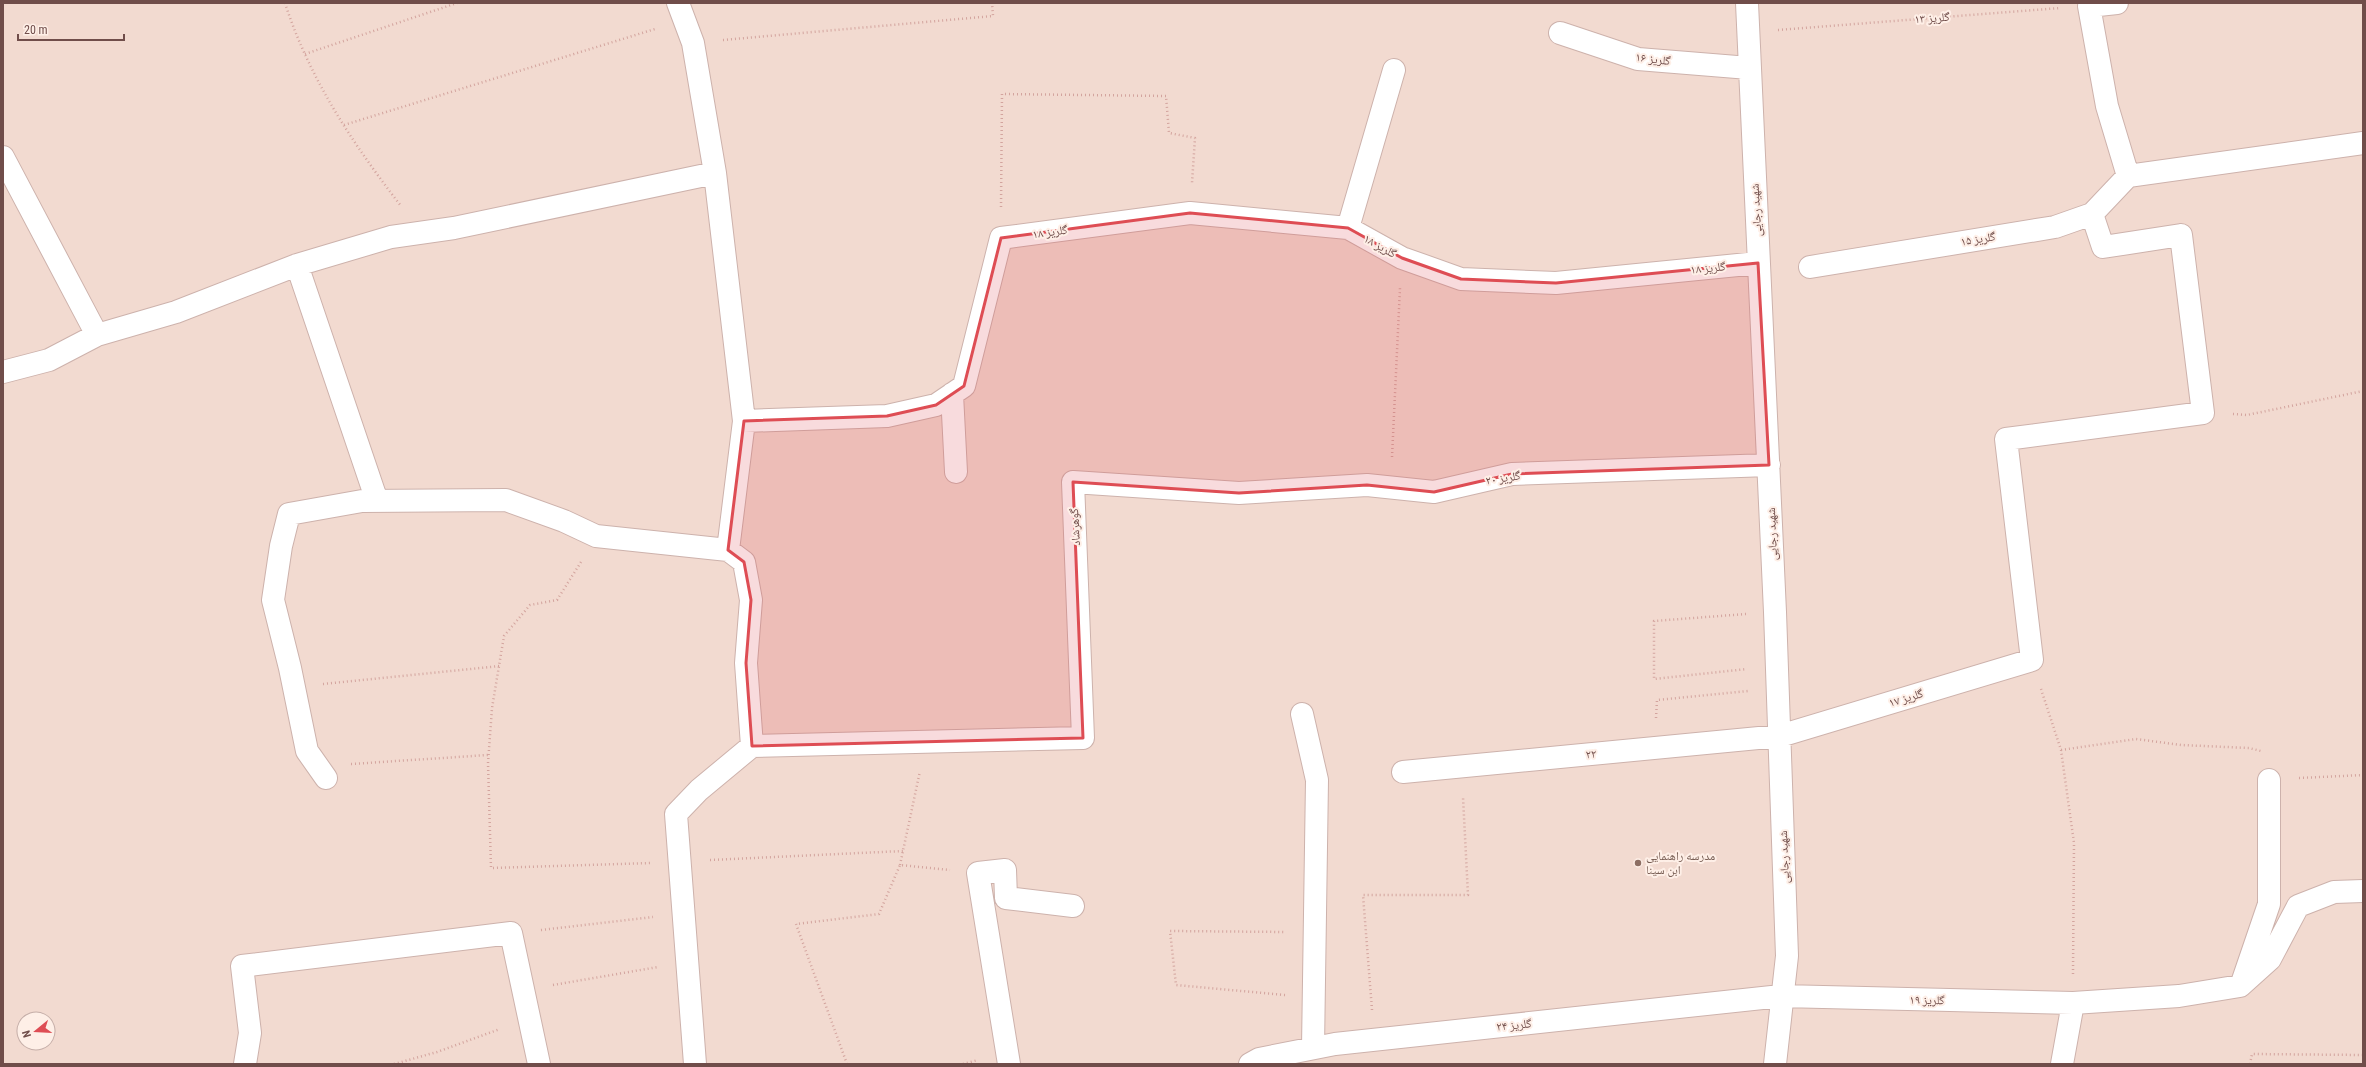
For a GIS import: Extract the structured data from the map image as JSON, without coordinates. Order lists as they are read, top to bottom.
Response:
{
  "streets": {
    "street": [
      "گلریز ۱۶",
      "شهید رجایی",
      "گلریز ۱۸",
      "گلریز ۱۵",
      "گلریز ۲۰",
      "گوهرشاد",
      "گلریز ۱۷",
      "۲۲",
      "گلریز ۱۹",
      "گلریز ۲۴"
    ],
    "path": ["گلریز ۱۳"]
  },
  "crossings": [
    ["گلریز ۱۳", "شهید رجایی"],
    ["گلریز ۱۶", "شهید رجایی"],
    ["شهید رجایی", "گلریز ۱۸"],
    ["شهید رجایی", "گلریز ۲۰"],
    ["شهید رجایی", "گلریز ۱۷"],
    ["شهید رجایی", "۲۲"],
    ["شهید رجایی", "گلریز ۱۹"],
    ["شهید رجایی", "گلریز ۲۴"],
    ["گلریز ۲۰", "گوهرشاد"],
    ["گلریز ۱۷", "۲۲"],
    ["گلریز ۱۹", "گلریز ۲۴"]
  ],
  "places": ["مدرسه راهنمایی ابن سینا"],
  "scale_bar": "20 m",
  "north": "left"
}
